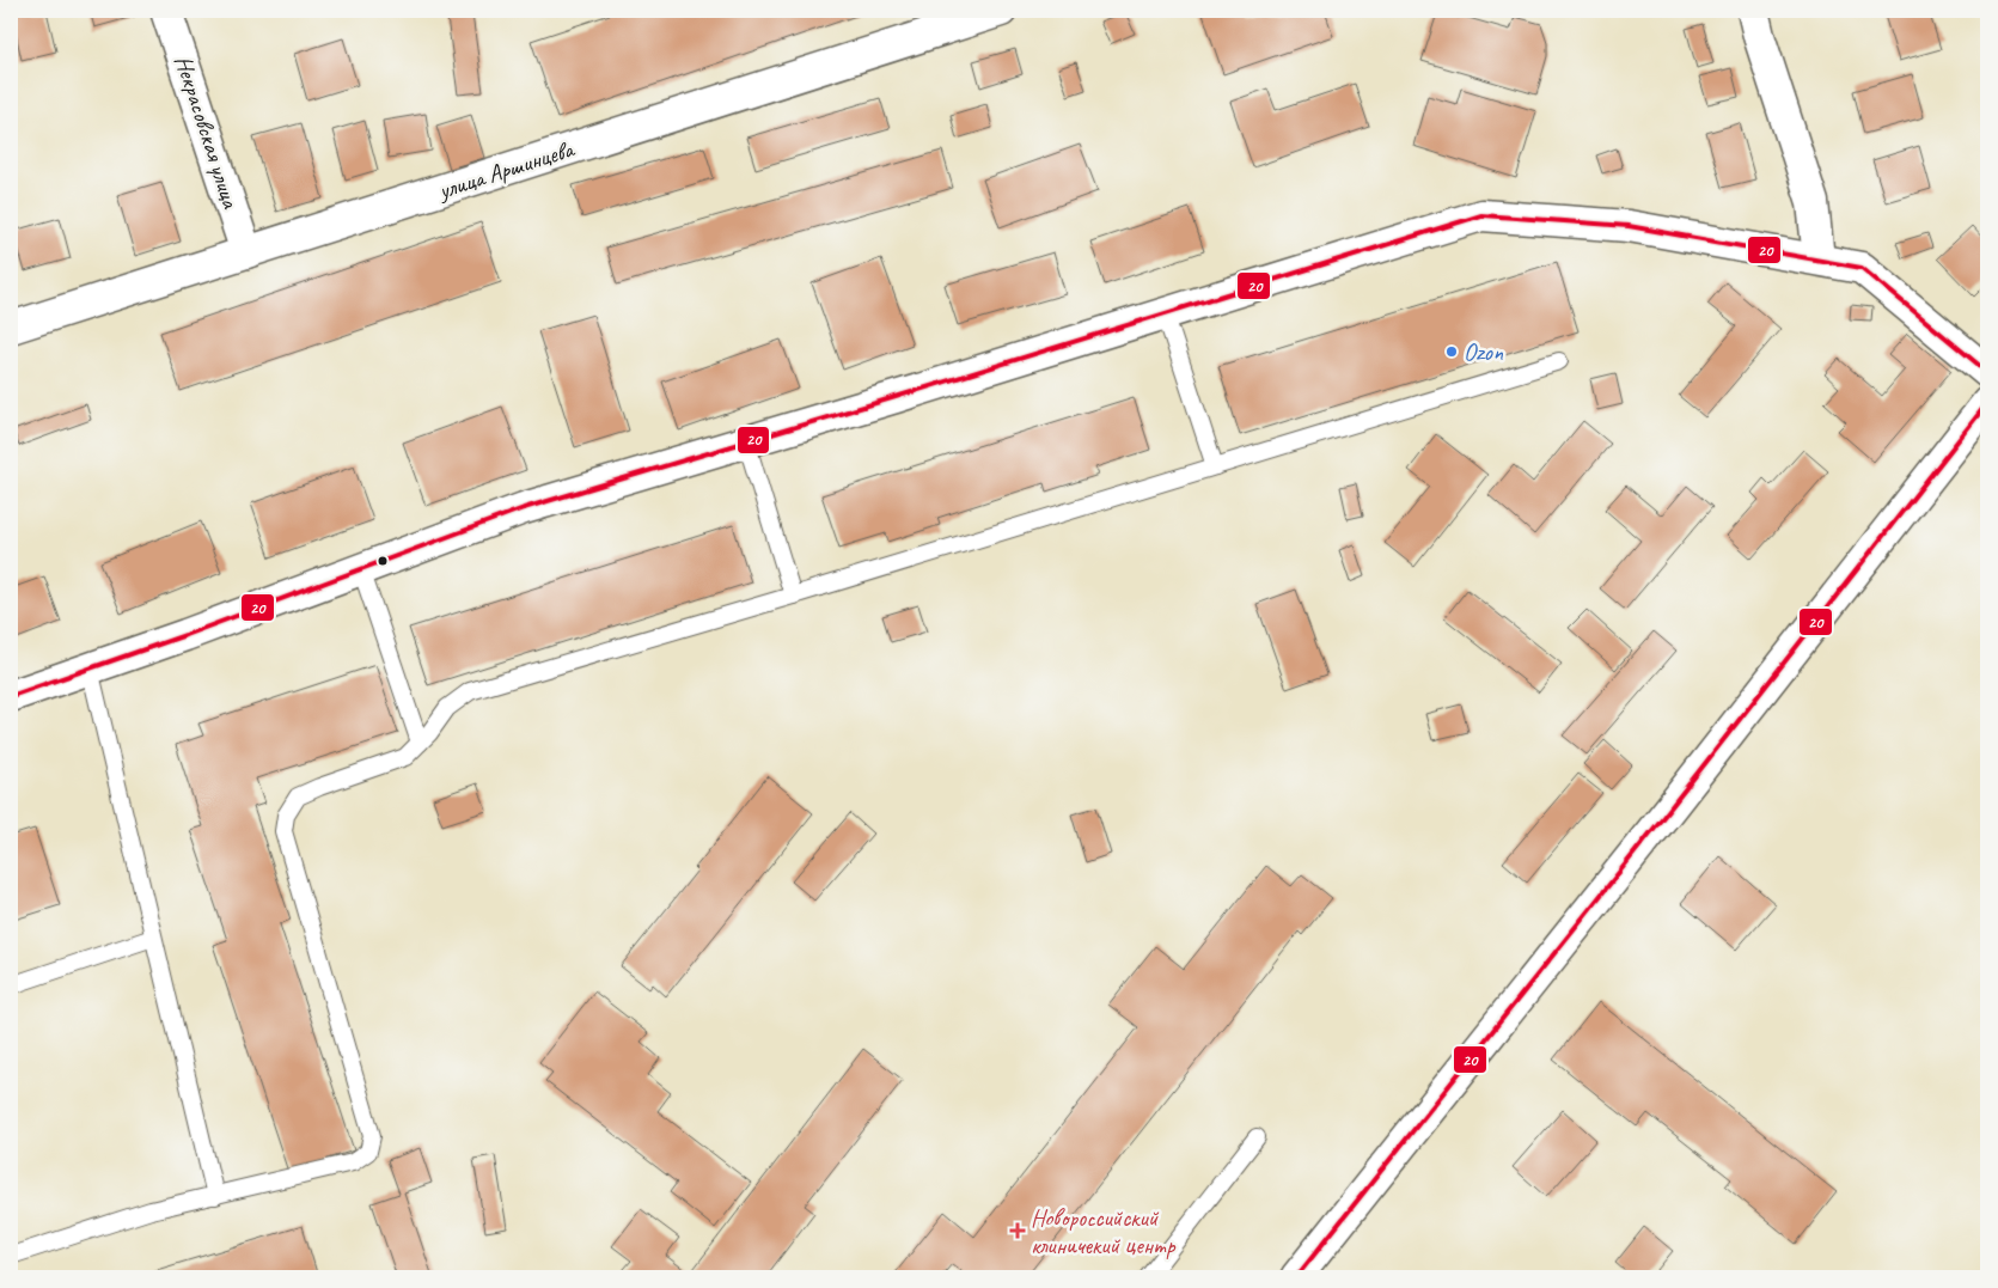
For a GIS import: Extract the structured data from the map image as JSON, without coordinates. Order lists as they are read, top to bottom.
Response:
{
  "streets": {
    "street": ["Некрасовская улица", "улица Аршинцева"]
  },
  "crossings": [
    ["Некрасовская улица", "улица Аршинцева"]
  ],
  "places": {
    "other": ["Ozon"],
    "health": ["Новороссийский клиничекий центр"]
  },
  "lines": ["transit line 20"]
}
